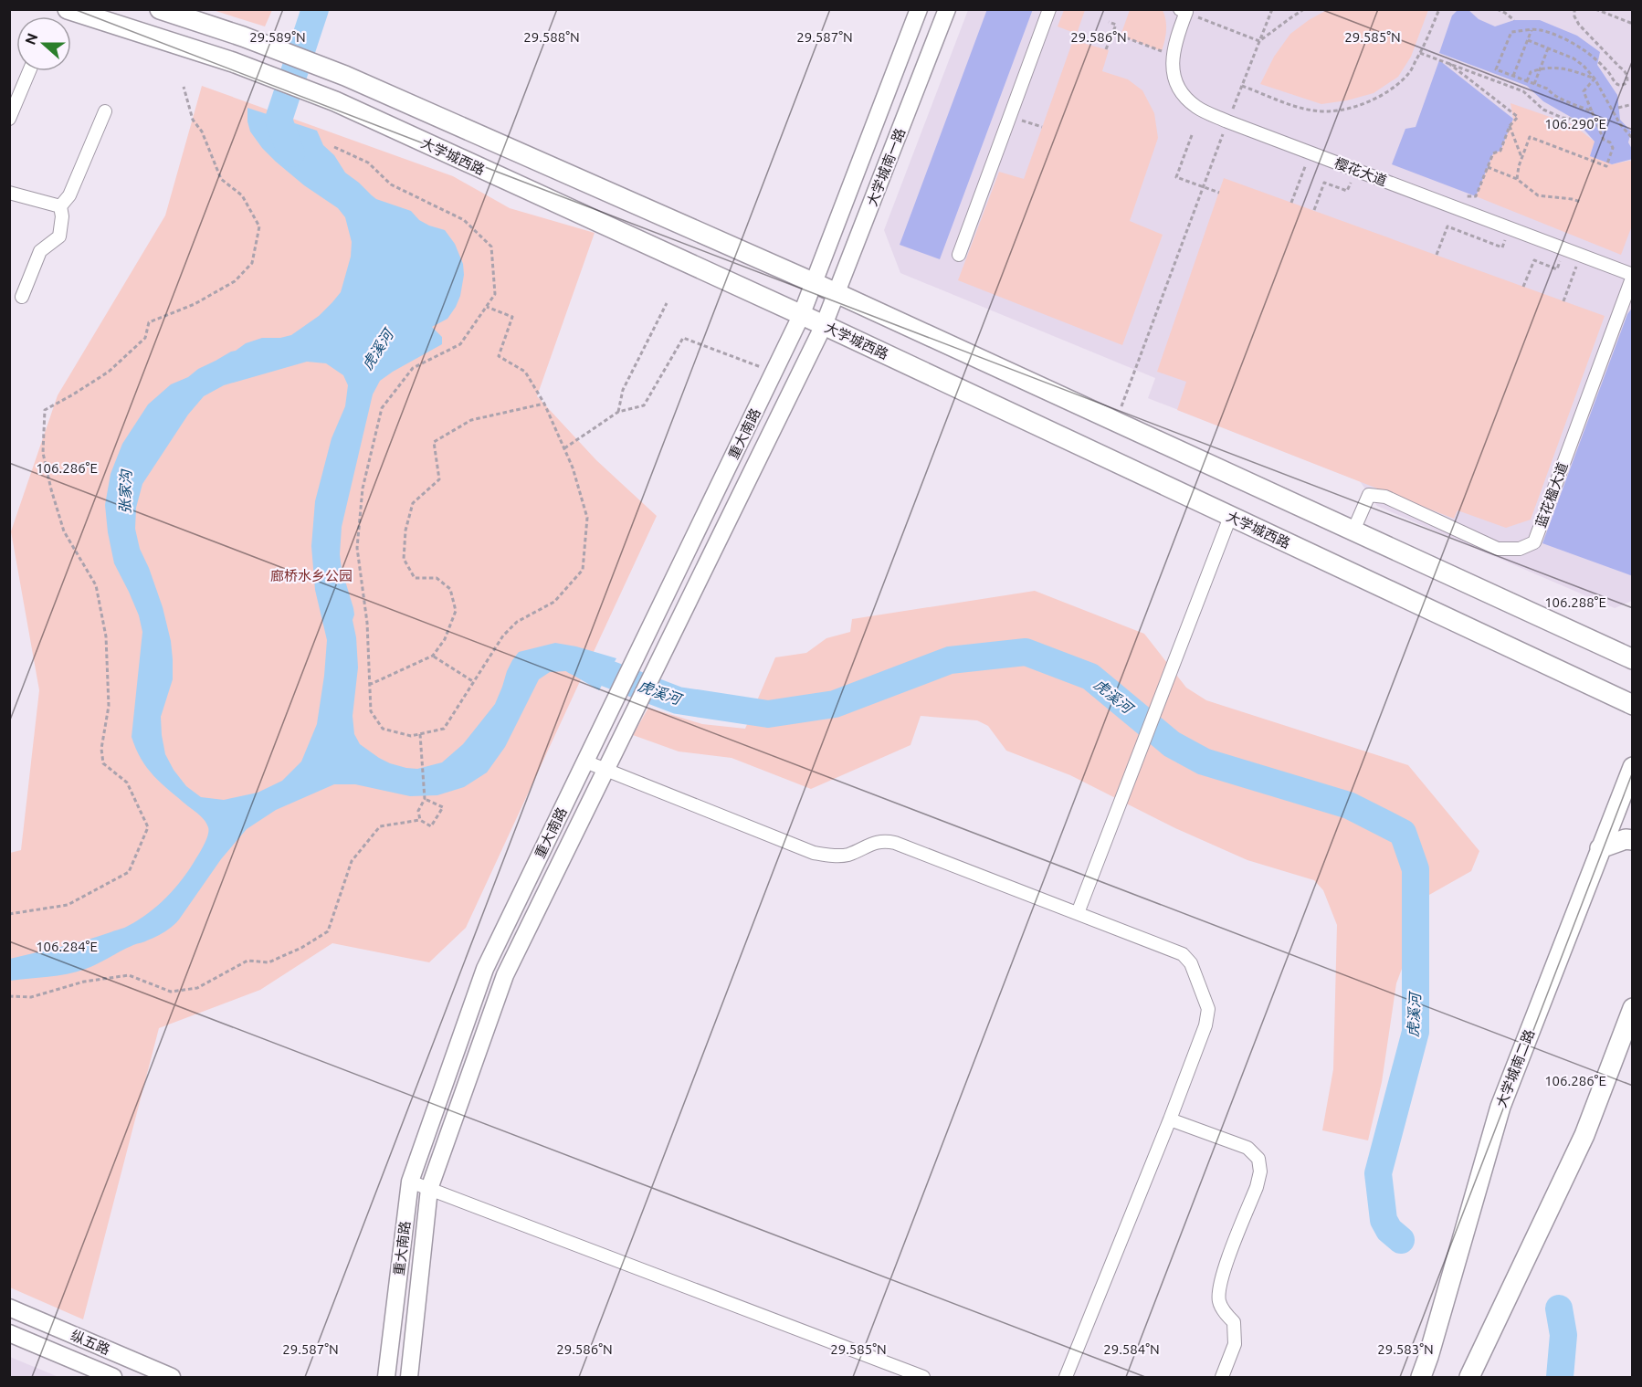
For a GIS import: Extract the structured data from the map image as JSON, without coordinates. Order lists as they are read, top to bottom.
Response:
{
  "streets": {
    "main road": [
      "大学城西路",
      "大学城南一路",
      "重大南路",
      "大学城南二路",
      "纵五路"
    ],
    "street": ["樱花大道", "蓝花楹大道"]
  },
  "crossings": [
    ["大学城西路", "大学城南一路"],
    ["大学城西路", "重大南路"],
    ["大学城南一路", "重大南路"],
    ["樱花大道", "蓝花楹大道"]
  ],
  "water": ["虎溪河", "张家沟"],
  "parks": ["廊桥水乡公园"],
  "north": "left",
  "coordinates": [
    "29.589°N",
    "29.588°N",
    "29.587°N",
    "29.586°N",
    "29.585°N",
    "106.290°E",
    "106.286°E",
    "106.288°E",
    "106.284°E",
    "29.584°N",
    "29.583°N"
  ]
}
